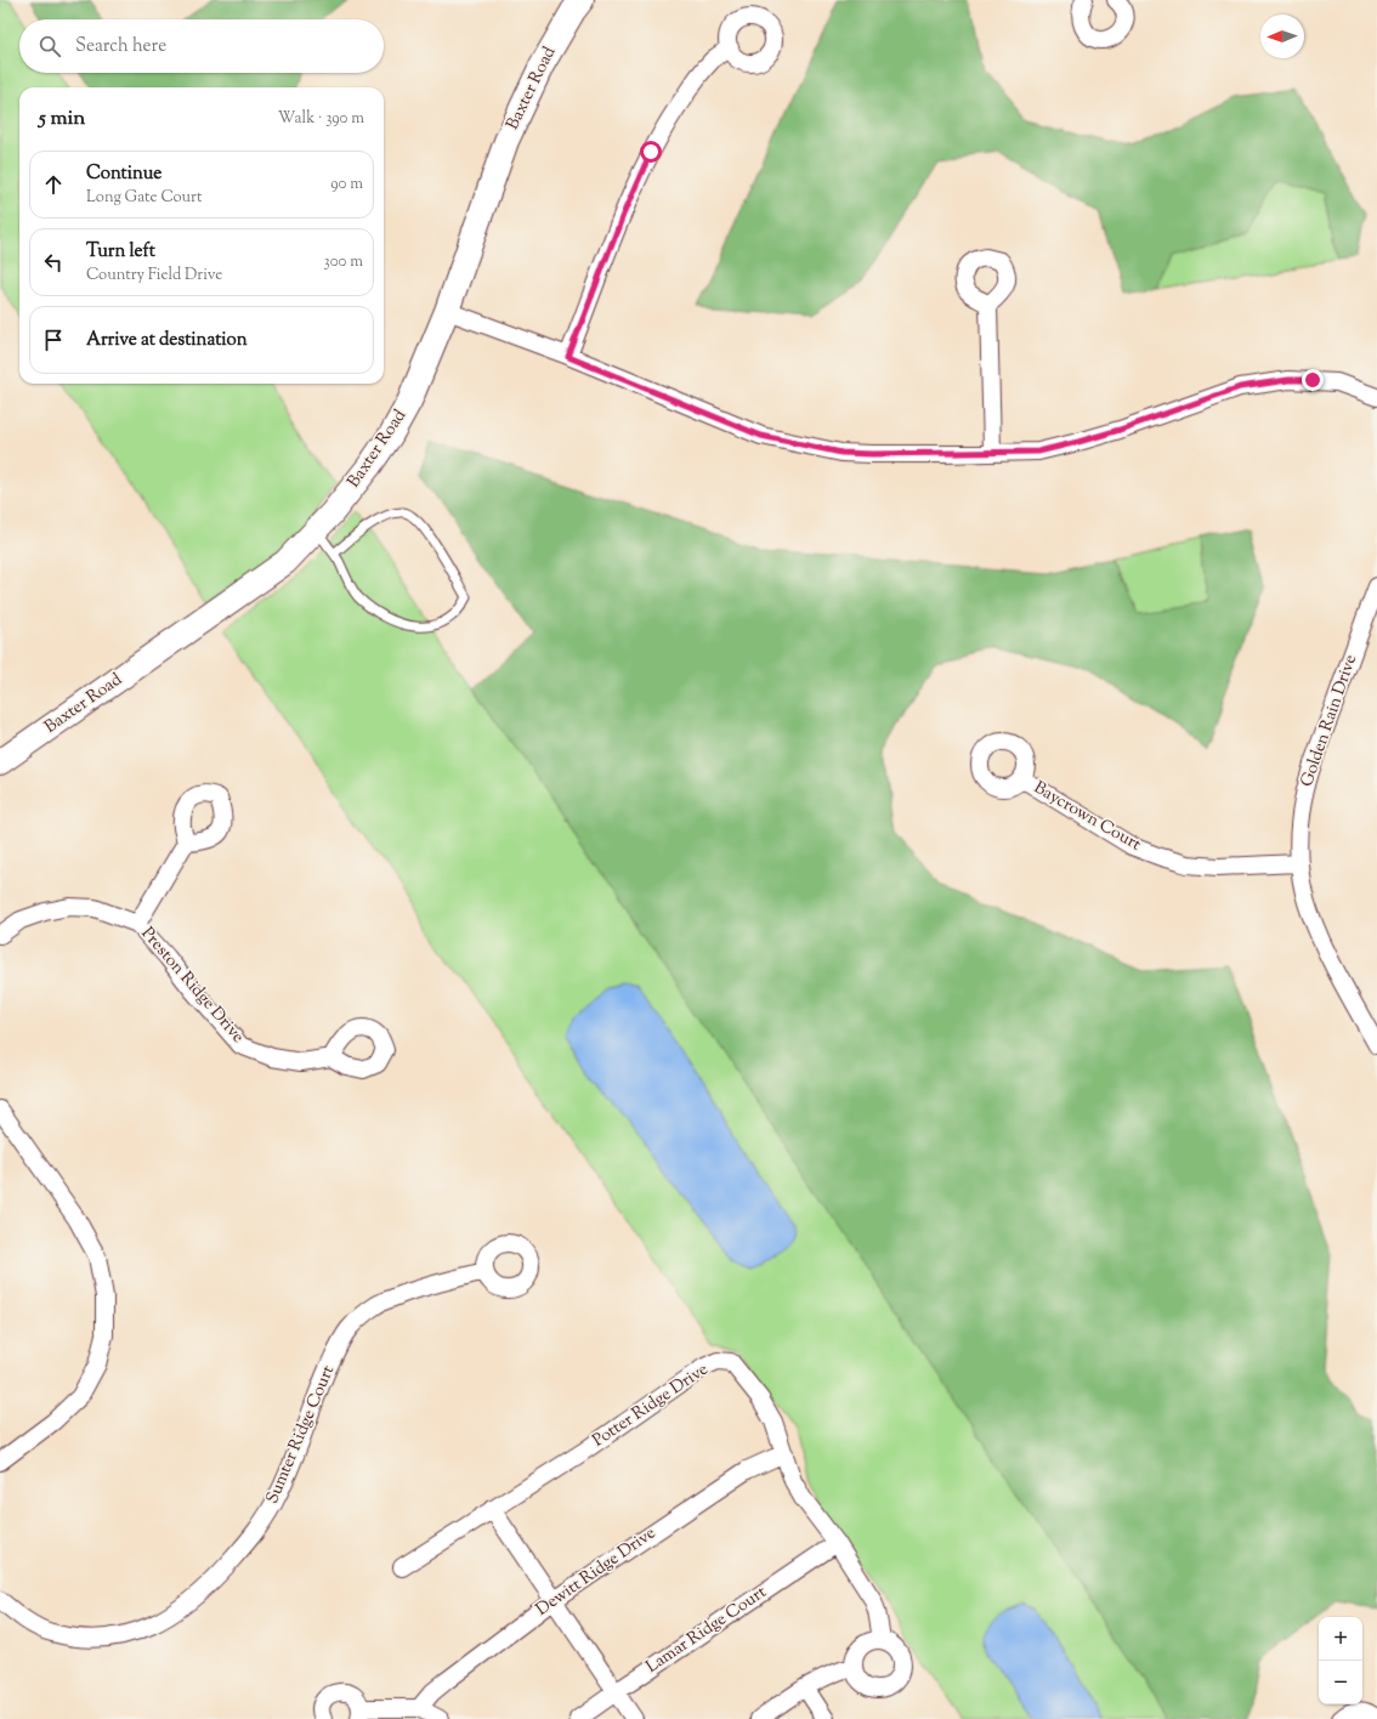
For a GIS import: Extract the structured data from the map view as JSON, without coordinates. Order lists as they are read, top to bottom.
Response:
{
  "streets": {
    "main road": ["Baxter Road"],
    "street": [
      "Golden Rain Drive",
      "Baycrown Court",
      "Preston Ridge Drive",
      "Potter Ridge Drive",
      "Sumter Ridge Court",
      "Dewitt Ridge Drive",
      "Lamar Ridge Court"
    ]
  },
  "crossings": [
    ["Golden Rain Drive", "Baycrown Court"],
    ["Potter Ridge Drive", "Dewitt Ridge Drive"],
    ["Potter Ridge Drive", "Lamar Ridge Court"]
  ],
  "north": "left",
  "page": {
    "search": "Search here",
    "heading": ["5 min", "Walk · 390 m"],
    "list": [
      ["Continue", "Long Gate Court", "90 m"],
      ["Turn left", "Country Field Drive", "300 m"],
      "Arrive at destination"
    ],
    "map_buttons": ["+", "−"]
  }
}
